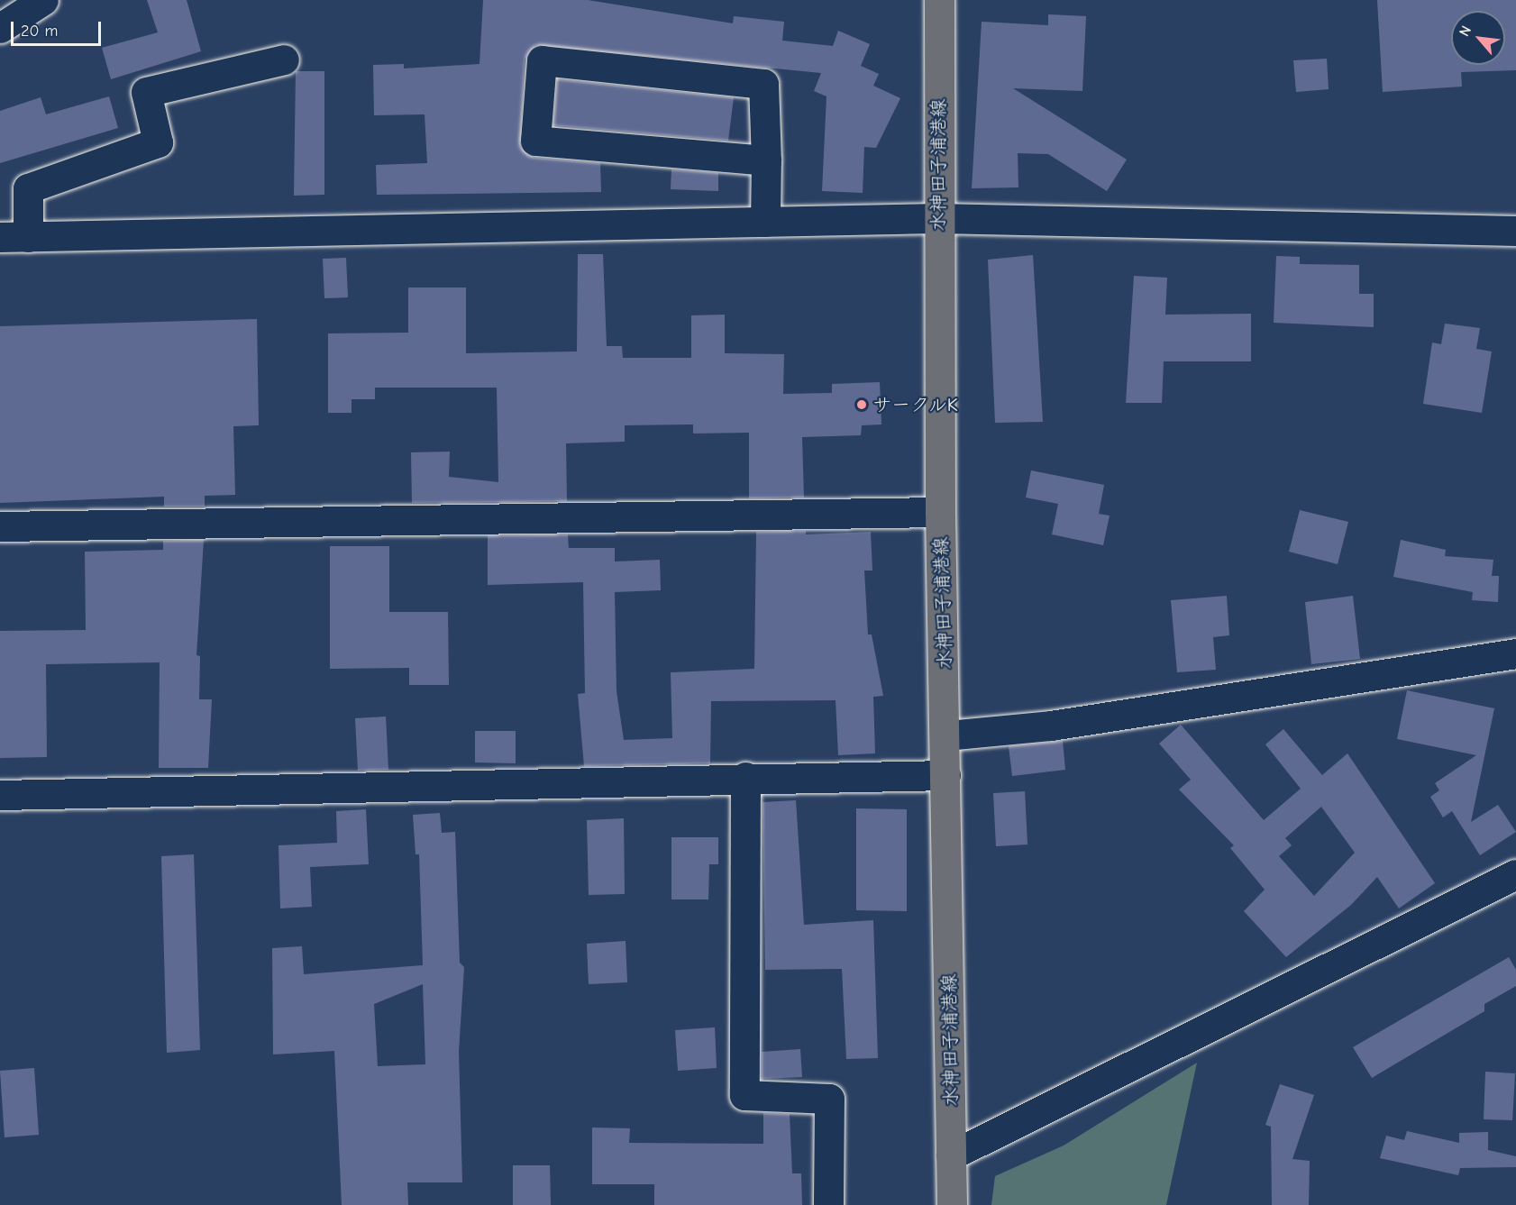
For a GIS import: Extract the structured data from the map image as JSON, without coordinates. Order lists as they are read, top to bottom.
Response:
{
  "streets": {
    "main road": ["水神田子浦港線"]
  },
  "places": ["サークルK"],
  "scale_bar": "20 m",
  "north": "top left"
}
